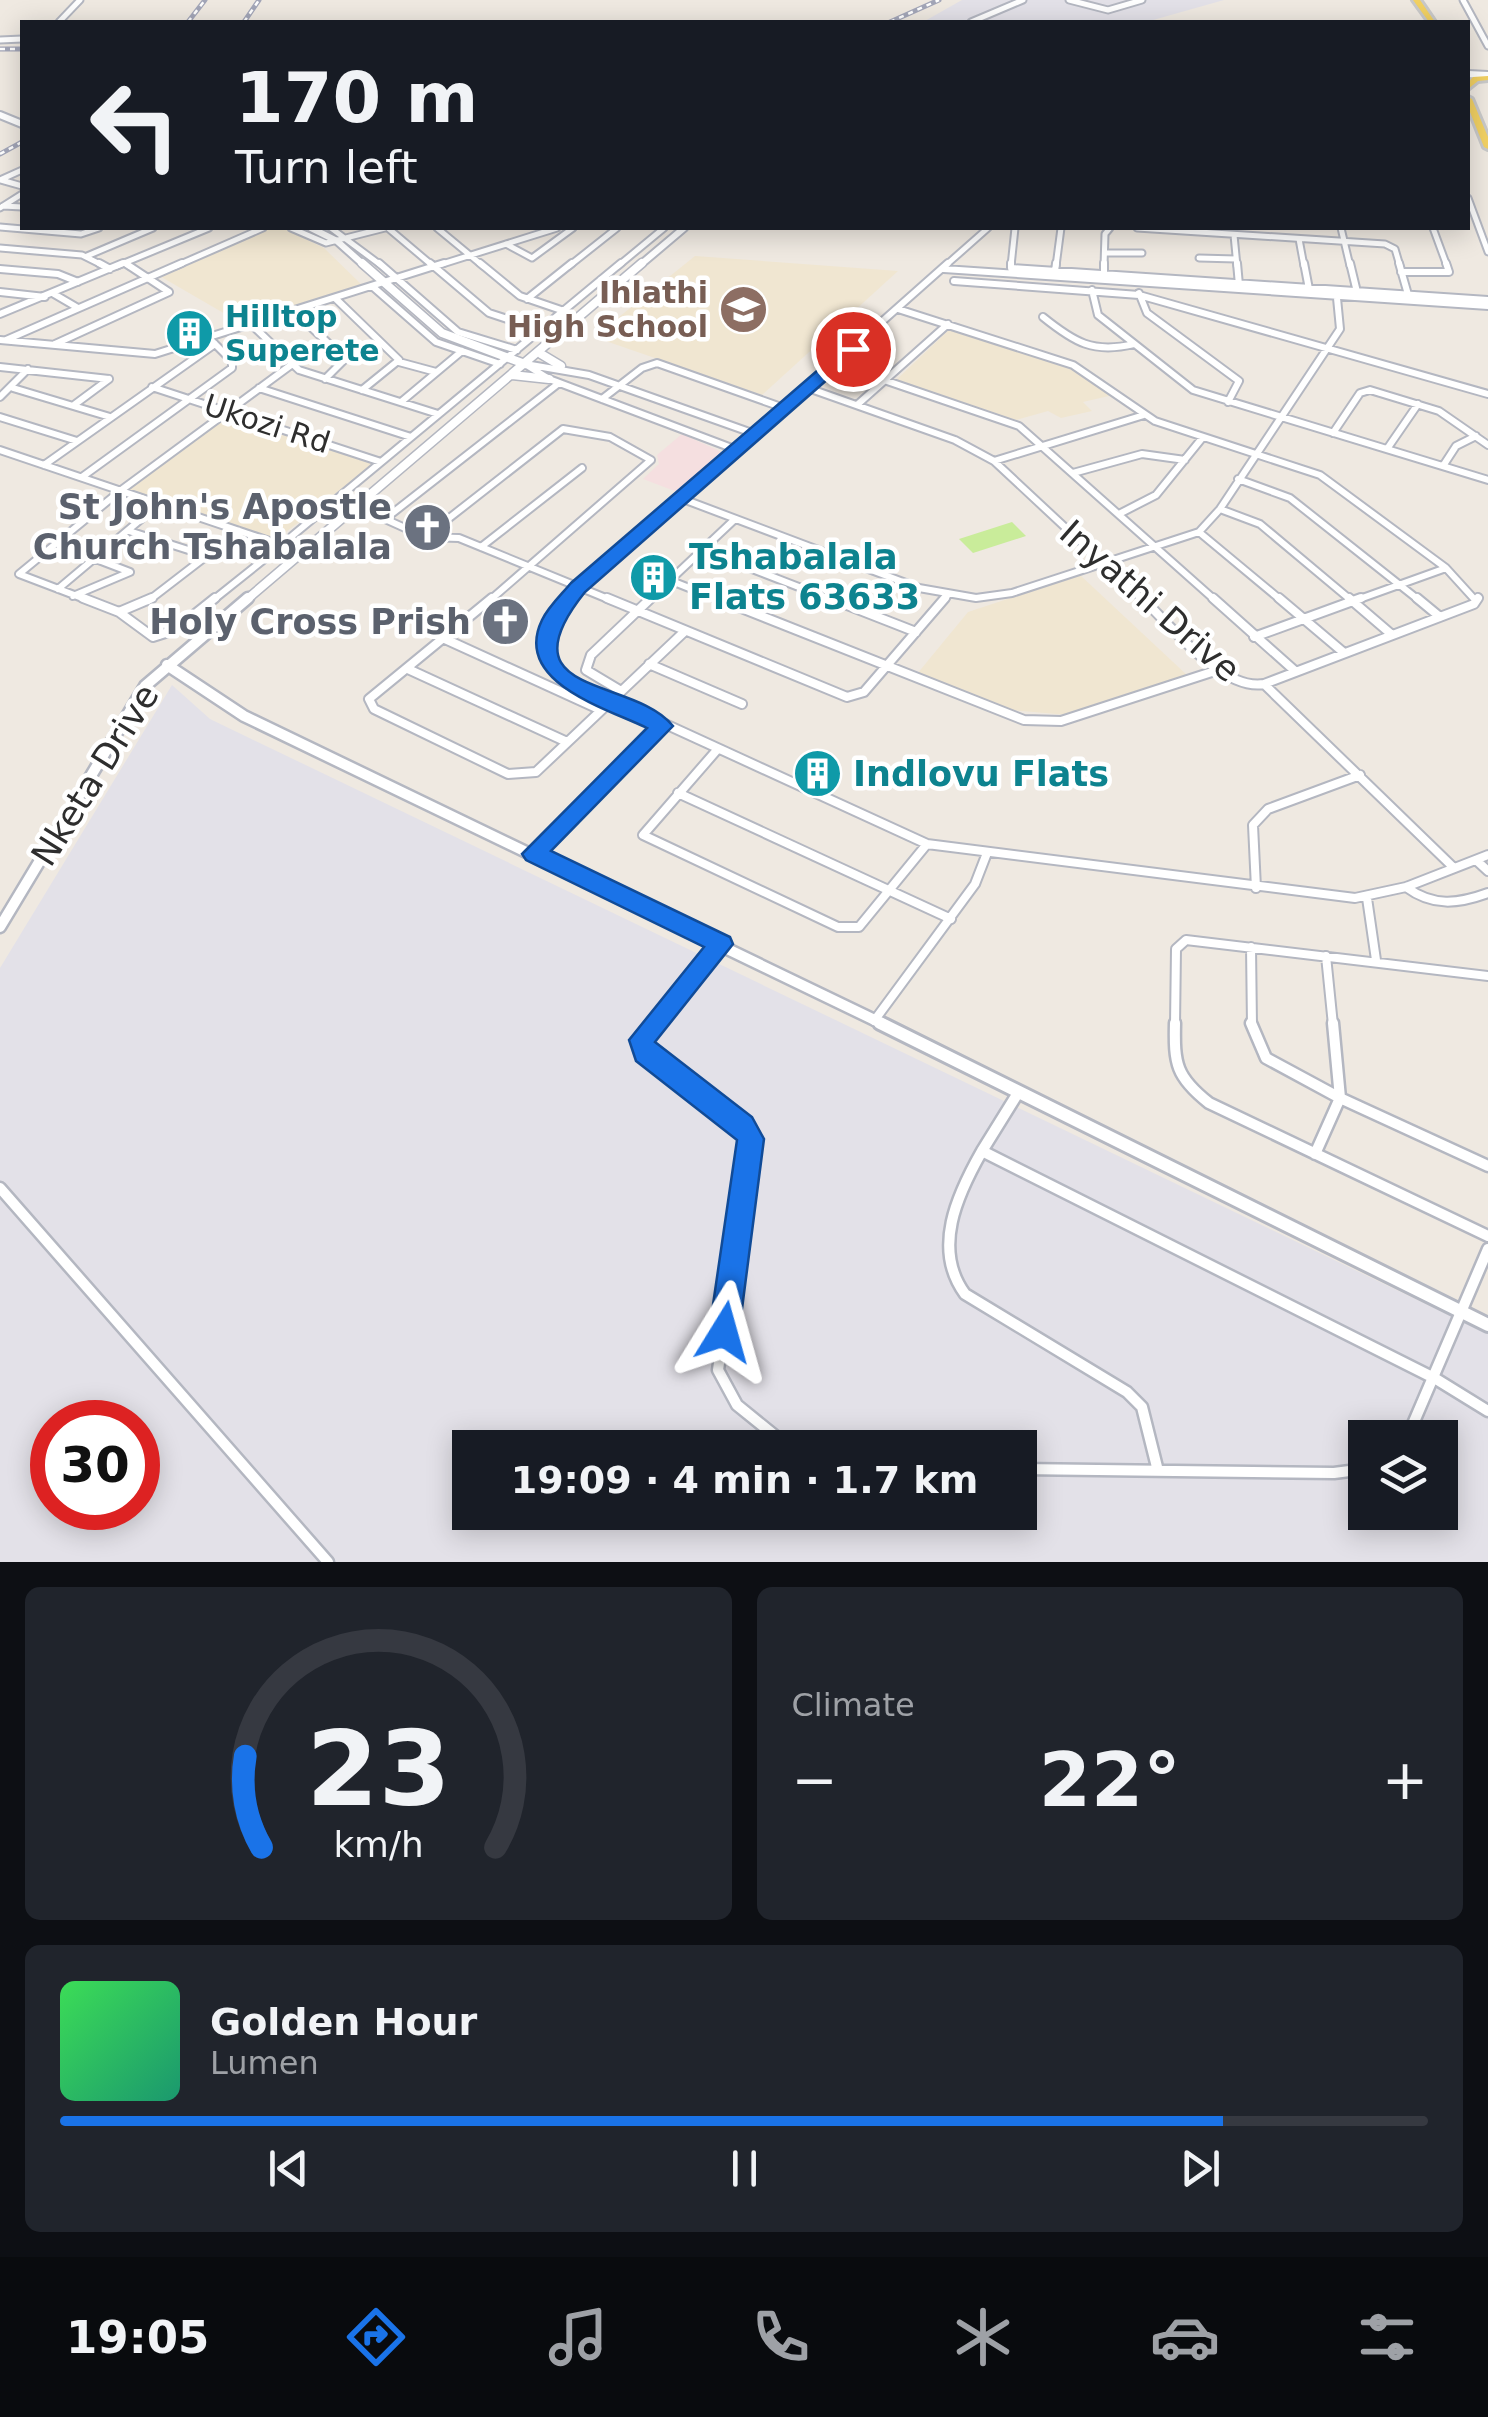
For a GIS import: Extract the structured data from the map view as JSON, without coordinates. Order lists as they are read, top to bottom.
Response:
{
  "streets": {
    "street": ["Ukozi Rd", "Inyathi Drive", "Nketa Drive"]
  },
  "places": {
    "school or university": ["Ihlathi High School"],
    "building": ["Hilltop Superete", "Tshabalala Flats 63633", "Indlovu Flats"],
    "church": ["St John's Apostle Church Tshabalala", "Holy Cross Prish"]
  },
  "page": {
    "turn": ["170 m", "Turn left"],
    "limit": "30",
    "trip": "19:09 · 4 min · 1.7 km",
    "tile": "Climate",
    "heat": ["−", "22°", "+"],
    "song": ["Golden Hour", "Lumen"],
    "tabs": "19:05",
    "gauge": ["23", "km/h"]
  }
}
